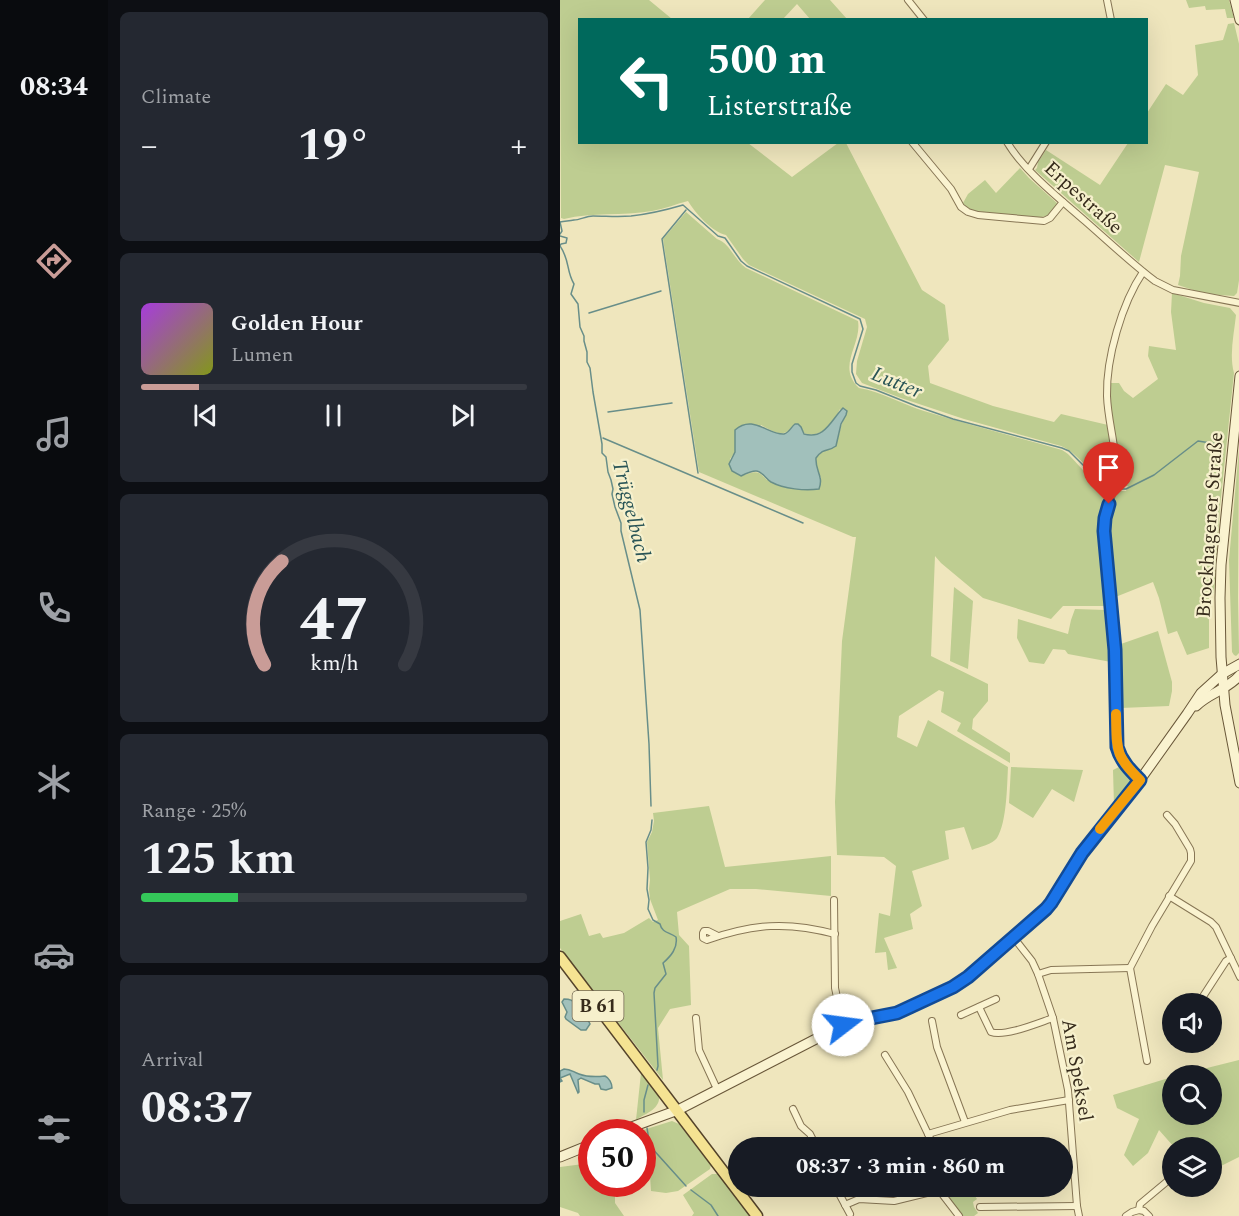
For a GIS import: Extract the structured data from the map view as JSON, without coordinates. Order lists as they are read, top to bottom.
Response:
{
  "streets": {
    "main road": ["Brockhagener Straße", "B 61"],
    "street": ["Erpestraße", "Am Speksel"]
  },
  "water": ["Lutter", "Trüggelbach"],
  "page": {
    "tabs": "08:34",
    "tile": [
      "Climate",
      ["Range · 25%", "125 km"],
      ["Arrival", "08:37"]
    ],
    "turn": ["500 m", "Listerstraße"],
    "heat": ["−", "19°", "+"],
    "song": ["Golden Hour", "Lumen"],
    "limit": "50",
    "trip": "08:37 · 3 min · 860 m",
    "gauge": ["47", "km/h"]
  }
}
